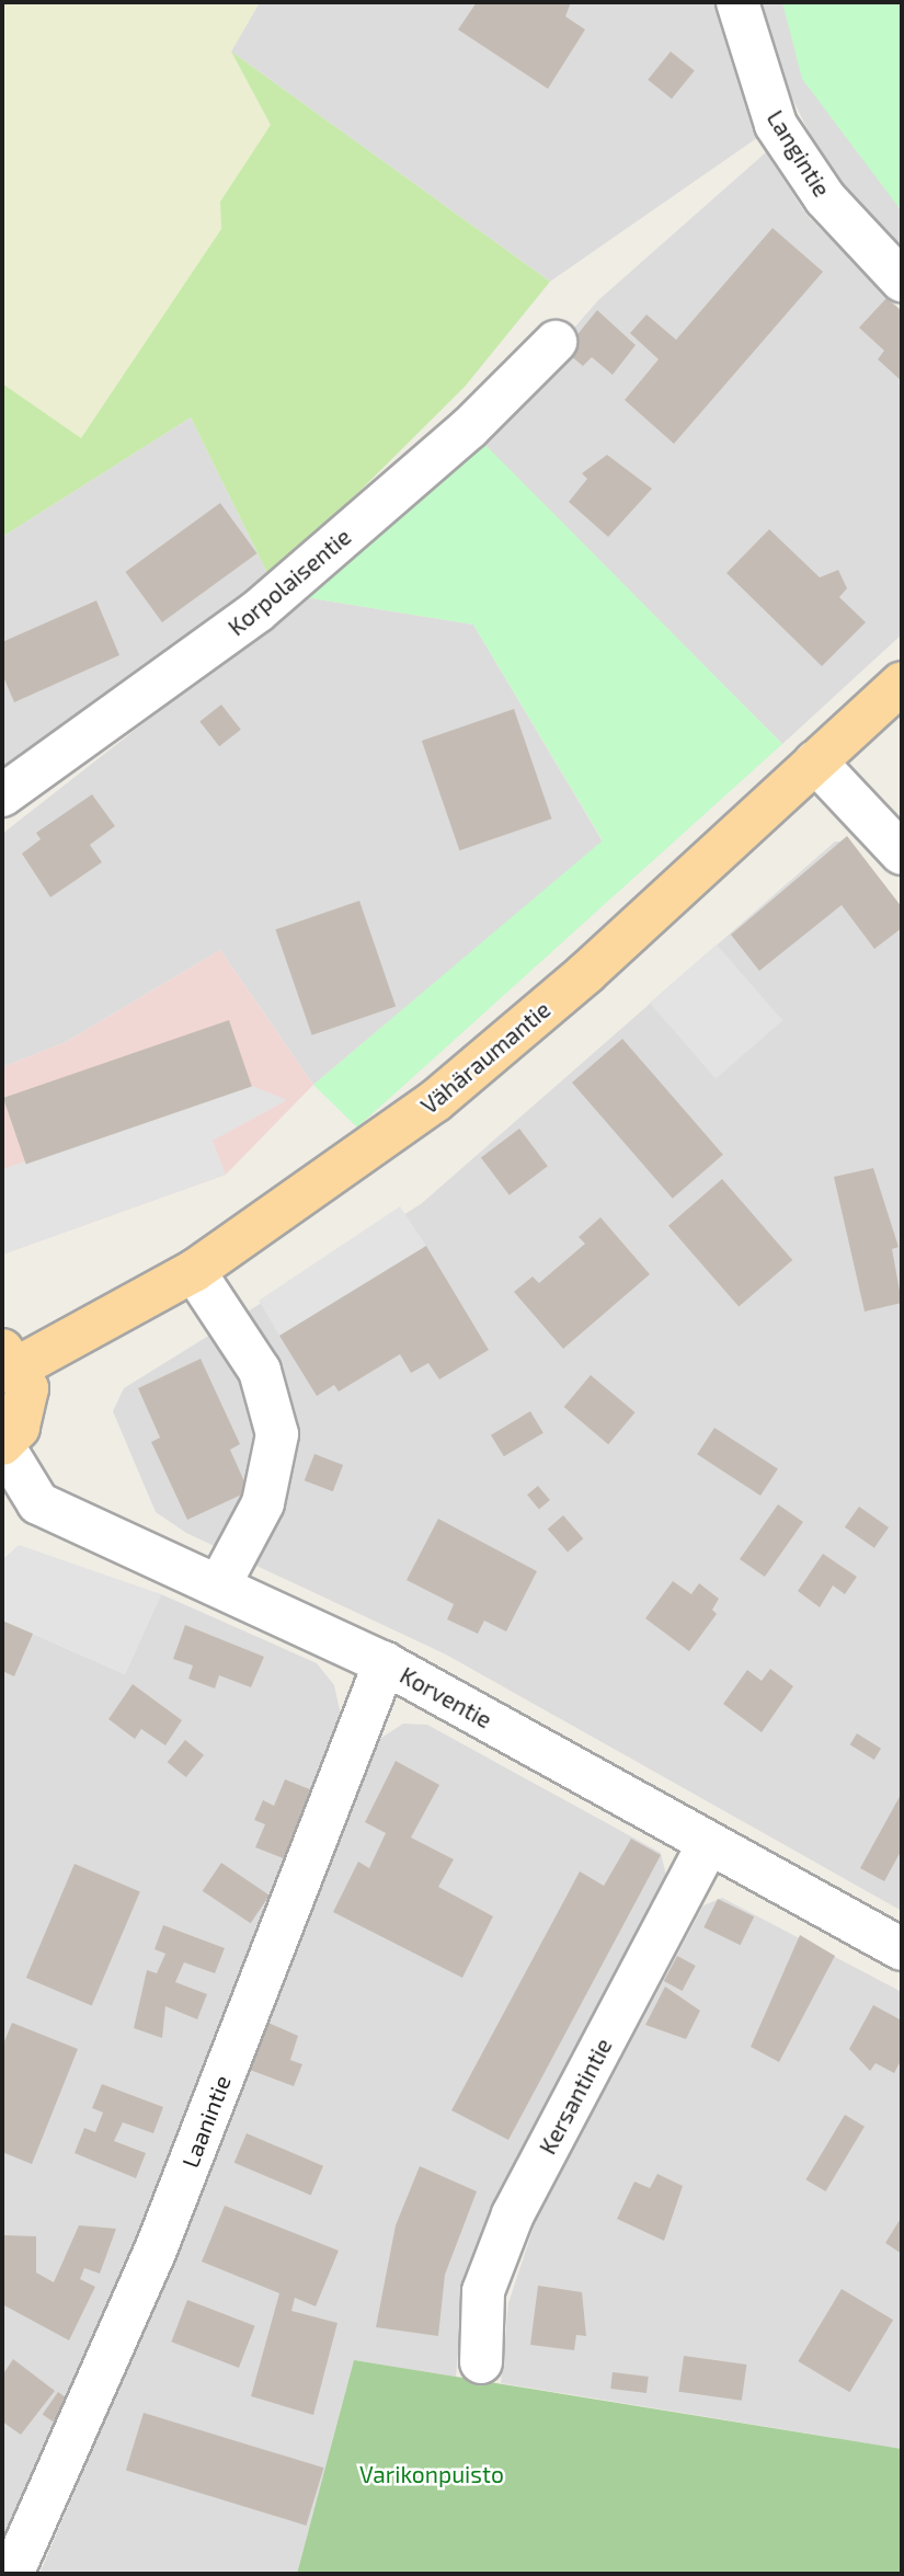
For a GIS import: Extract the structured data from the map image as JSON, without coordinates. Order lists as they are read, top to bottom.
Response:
{
  "streets": {
    "main road": ["Vähäraumantie"],
    "street": [
      "Langintie",
      "Korpolaisentie",
      "Korventie",
      "Kersantintie",
      "Laanintie"
    ]
  },
  "crossings": [
    ["Korventie", "Kersantintie"],
    ["Korventie", "Laanintie"]
  ],
  "parks": ["Varikonpuisto"]
}
